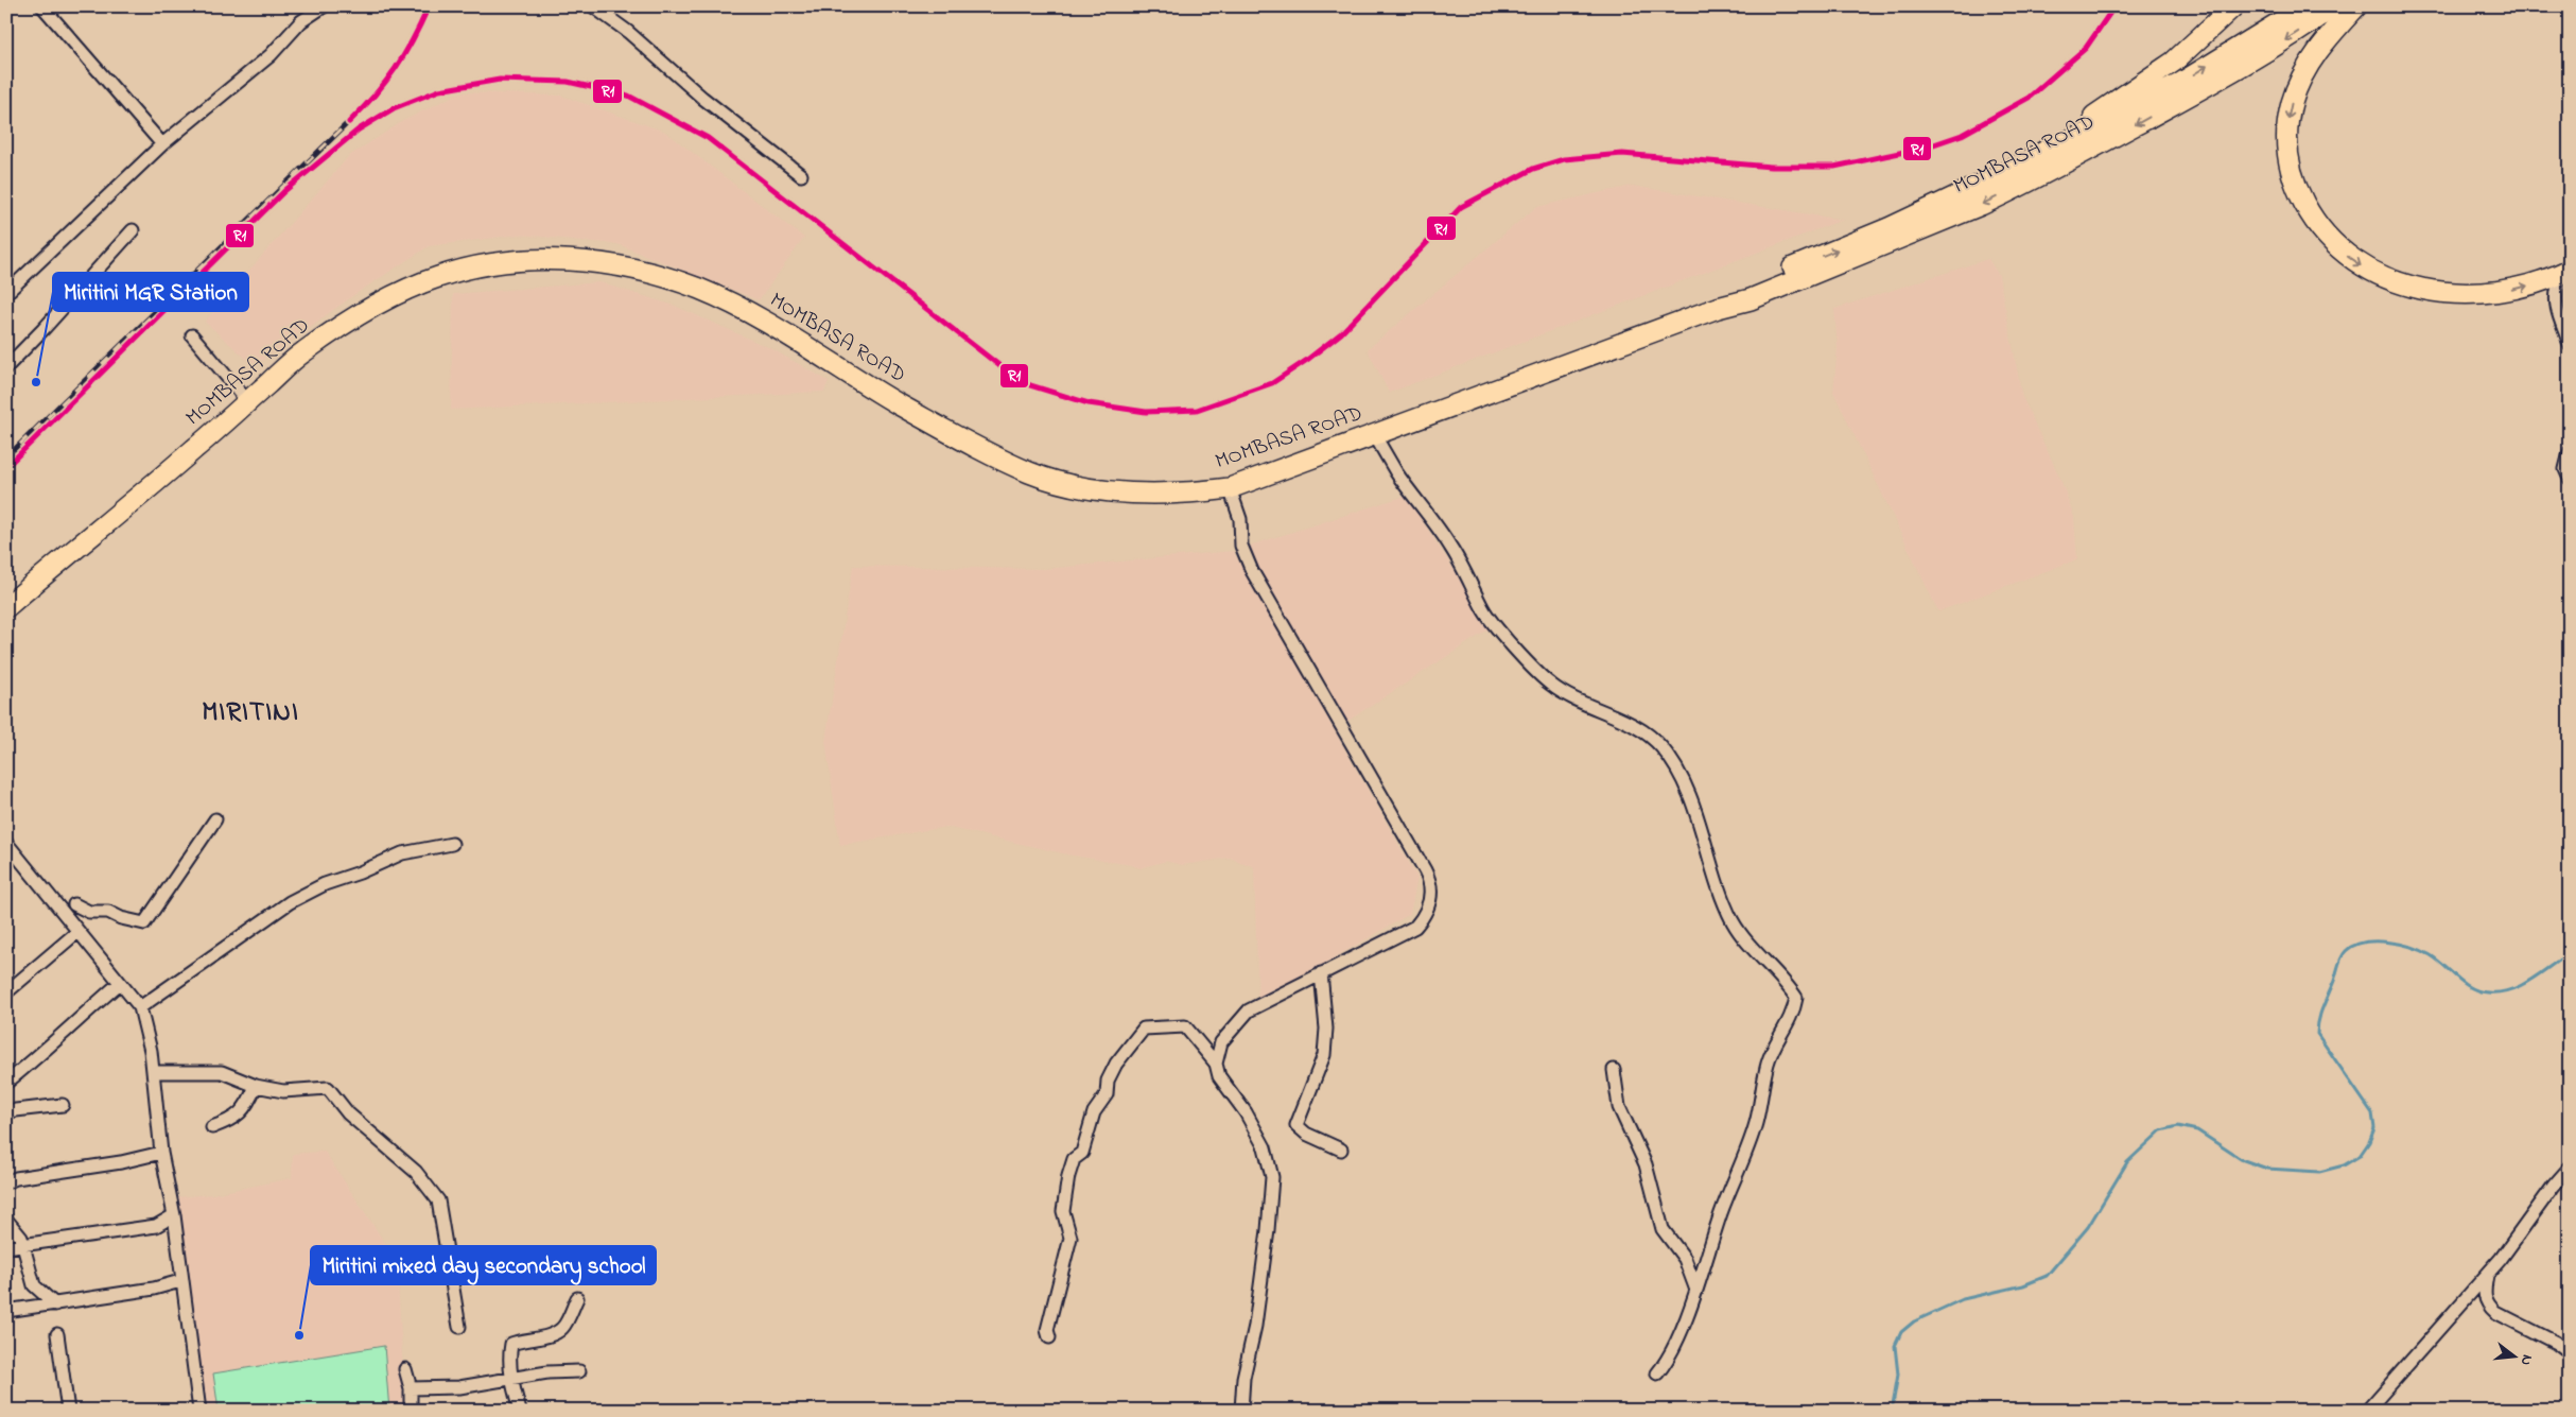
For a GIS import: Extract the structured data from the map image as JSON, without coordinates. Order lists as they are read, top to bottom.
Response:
{
  "streets": {
    "highway": ["MOMBASA ROAD"]
  },
  "districts": ["MIRITINI"],
  "places": ["Miritini MGR Station", "Miritini mixed day secondary school"],
  "lines": ["transit line R1"],
  "north": "right"
}
